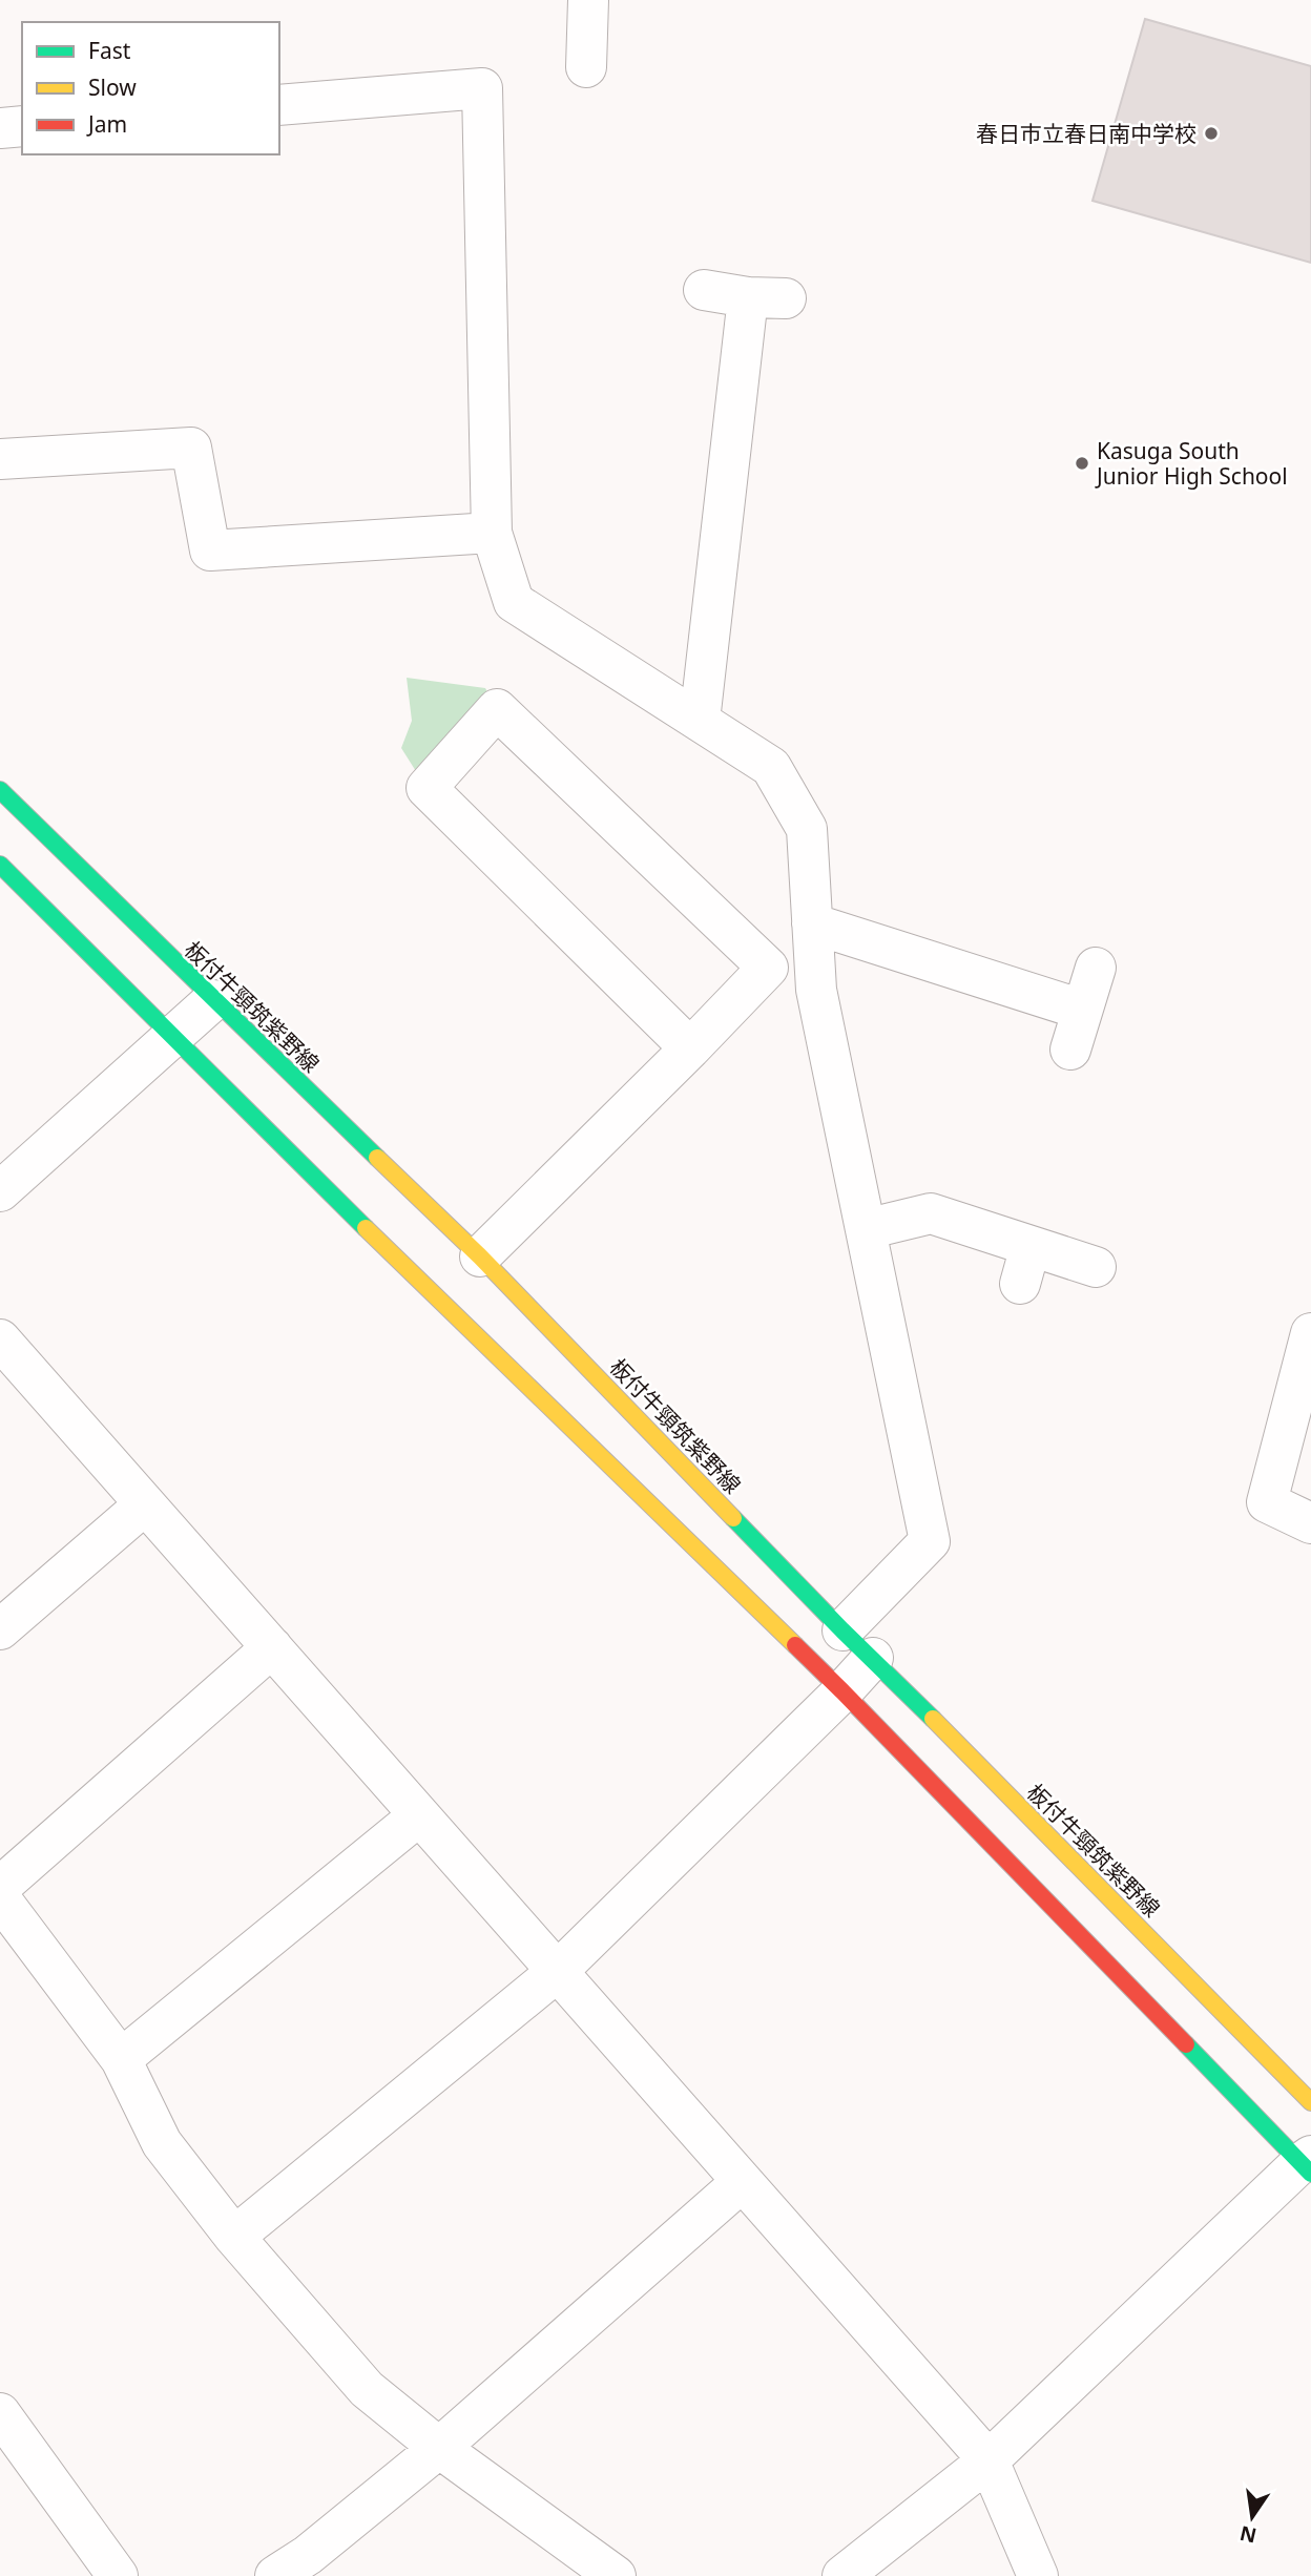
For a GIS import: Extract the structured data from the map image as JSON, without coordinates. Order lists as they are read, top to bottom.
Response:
{
  "streets": {
    "main road": ["板付牛頸筑紫野線"]
  },
  "places": ["春日市立春日南中学校", "Kasuga South Junior High School"],
  "legend": ["Fast", "Slow", "Jam"],
  "north": "bottom"
}
